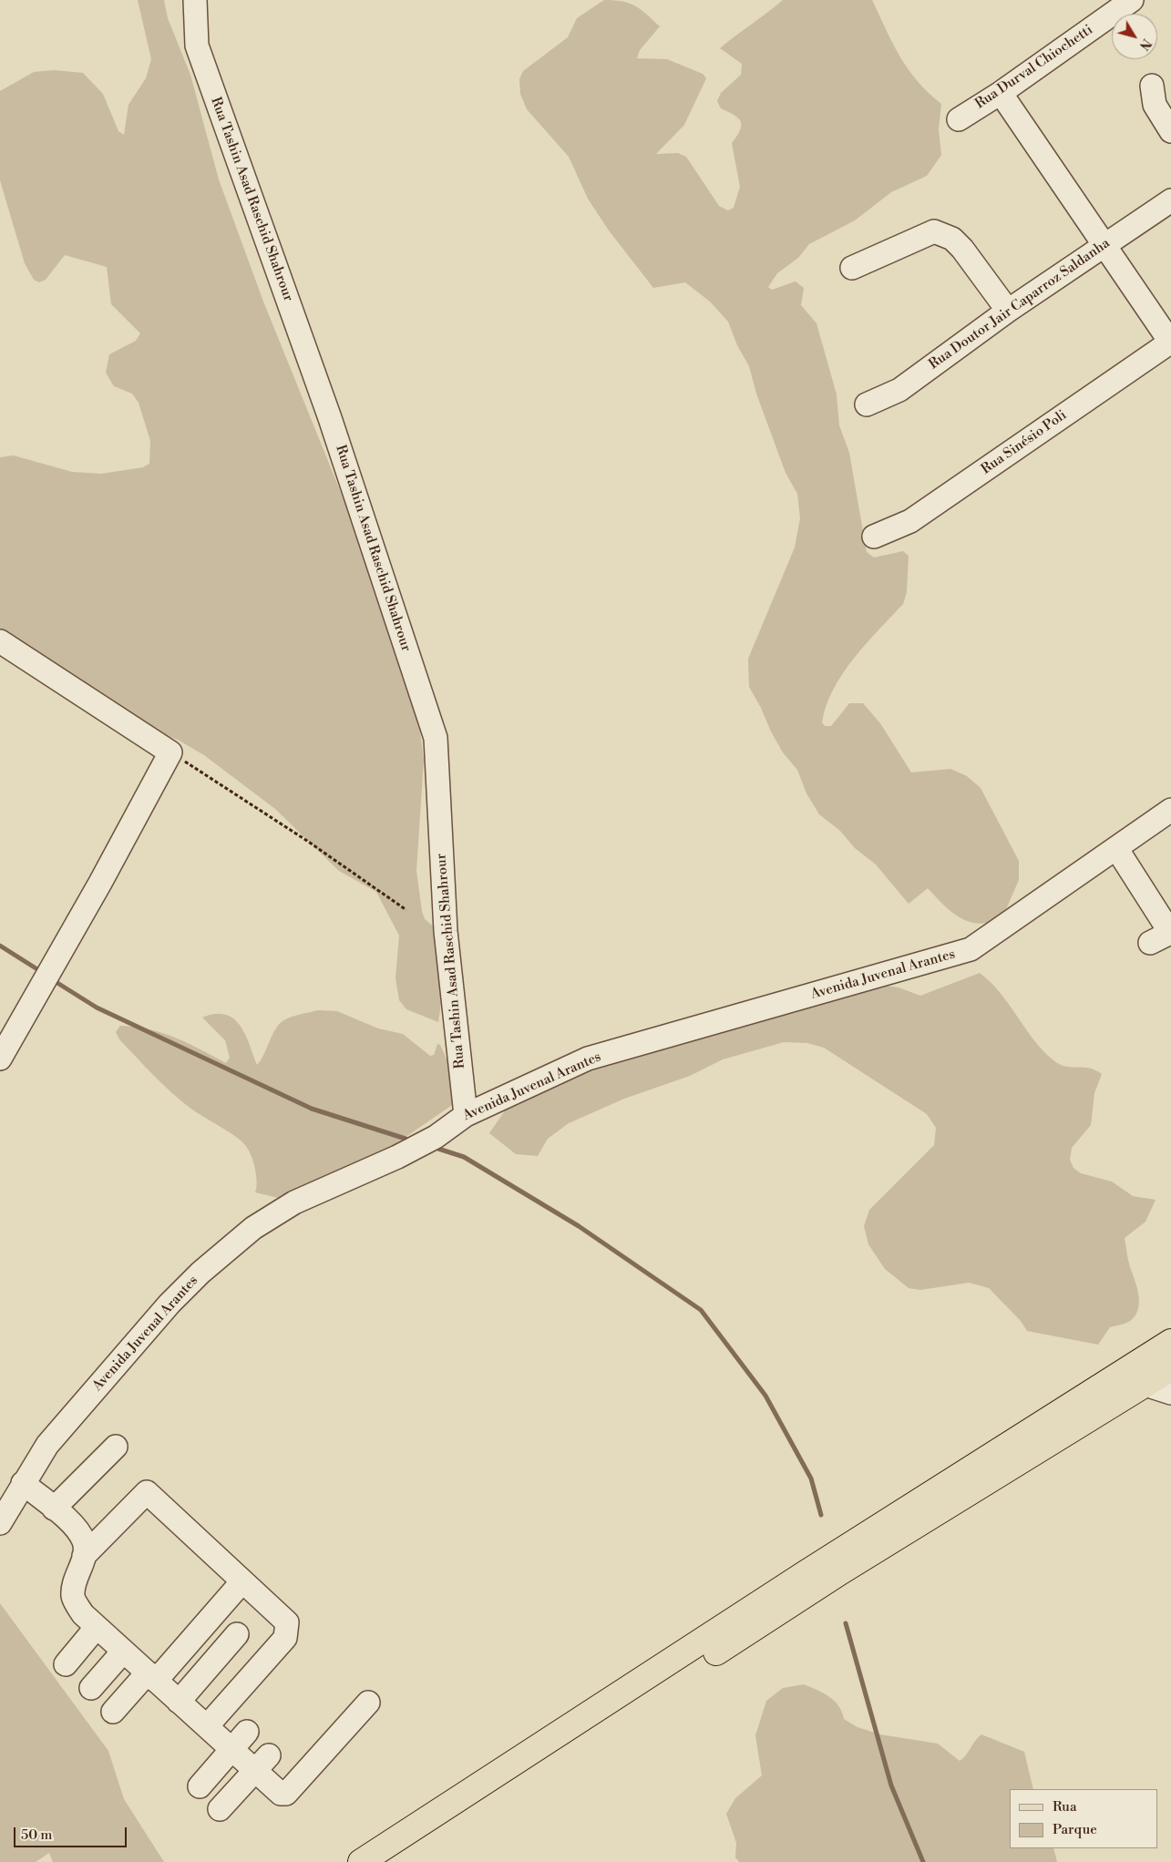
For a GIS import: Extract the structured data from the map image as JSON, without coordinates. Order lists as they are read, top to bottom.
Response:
{
  "streets": {
    "street": [
      "Rua Durval Chiochetti",
      "Rua Tashin Asad Raschid Shahrour",
      "Rua Doutor Jair Caparroz Saldanha",
      "Rua Sinésio Poli",
      "Avenida Juvenal Arantes"
    ]
  },
  "crossings": [
    ["Rua Tashin Asad Raschid Shahrour", "Avenida Juvenal Arantes"]
  ],
  "legend": ["Rua", "Parque"],
  "scale_bar": "50 m",
  "north": "bottom right"
}
